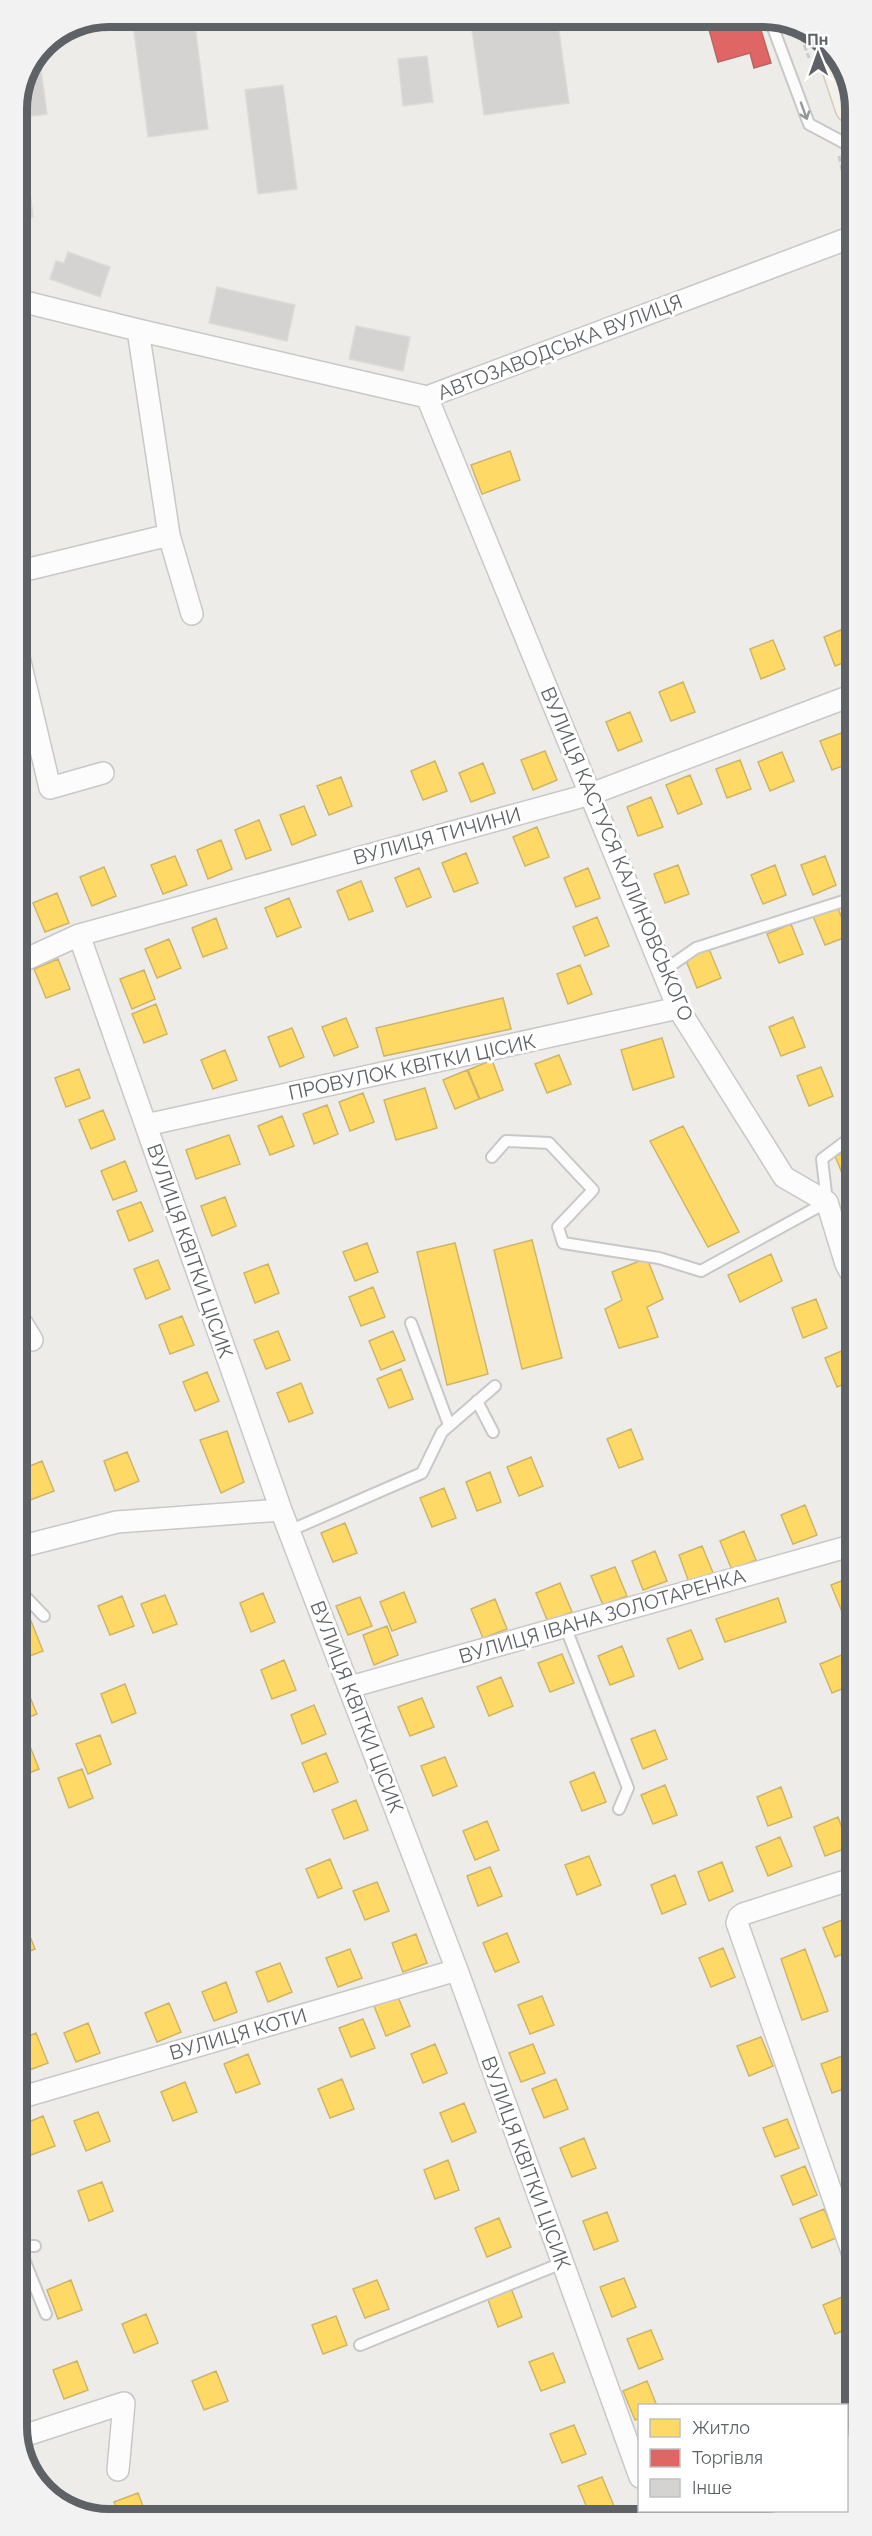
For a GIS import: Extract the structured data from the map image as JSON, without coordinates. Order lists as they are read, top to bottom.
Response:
{
  "streets": {
    "street": [
      "АВТОЗАВОДСЬКА ВУЛИЦЯ",
      "ВУЛИЦЯ ТИЧИНИ",
      "ВУЛИЦЯ КАСТУСЯ КАЛИНОВСЬКОГО",
      "ПРОВУЛОК КВІТКИ ЦІСИК",
      "ВУЛИЦЯ КВІТКИ ЦІСИК",
      "ВУЛИЦЯ ІВАНА ЗОЛОТАРЕНКА",
      "ВУЛИЦЯ КОТИ"
    ]
  },
  "crossings": [
    ["АВТОЗАВОДСЬКА ВУЛИЦЯ", "ВУЛИЦЯ КАСТУСЯ КАЛИНОВСЬКОГО"],
    ["ВУЛИЦЯ ТИЧИНИ", "ВУЛИЦЯ КАСТУСЯ КАЛИНОВСЬКОГО"],
    ["ВУЛИЦЯ ТИЧИНИ", "ВУЛИЦЯ КВІТКИ ЦІСИК"],
    ["ВУЛИЦЯ КАСТУСЯ КАЛИНОВСЬКОГО", "ПРОВУЛОК КВІТКИ ЦІСИК"],
    ["ПРОВУЛОК КВІТКИ ЦІСИК", "ВУЛИЦЯ КВІТКИ ЦІСИК"],
    ["ВУЛИЦЯ КВІТКИ ЦІСИК", "ВУЛИЦЯ ІВАНА ЗОЛОТАРЕНКА"],
    ["ВУЛИЦЯ КВІТКИ ЦІСИК", "ВУЛИЦЯ КОТИ"]
  ],
  "legend": ["Житло", "Торгівля", "Інше"],
  "north": "top"
}
